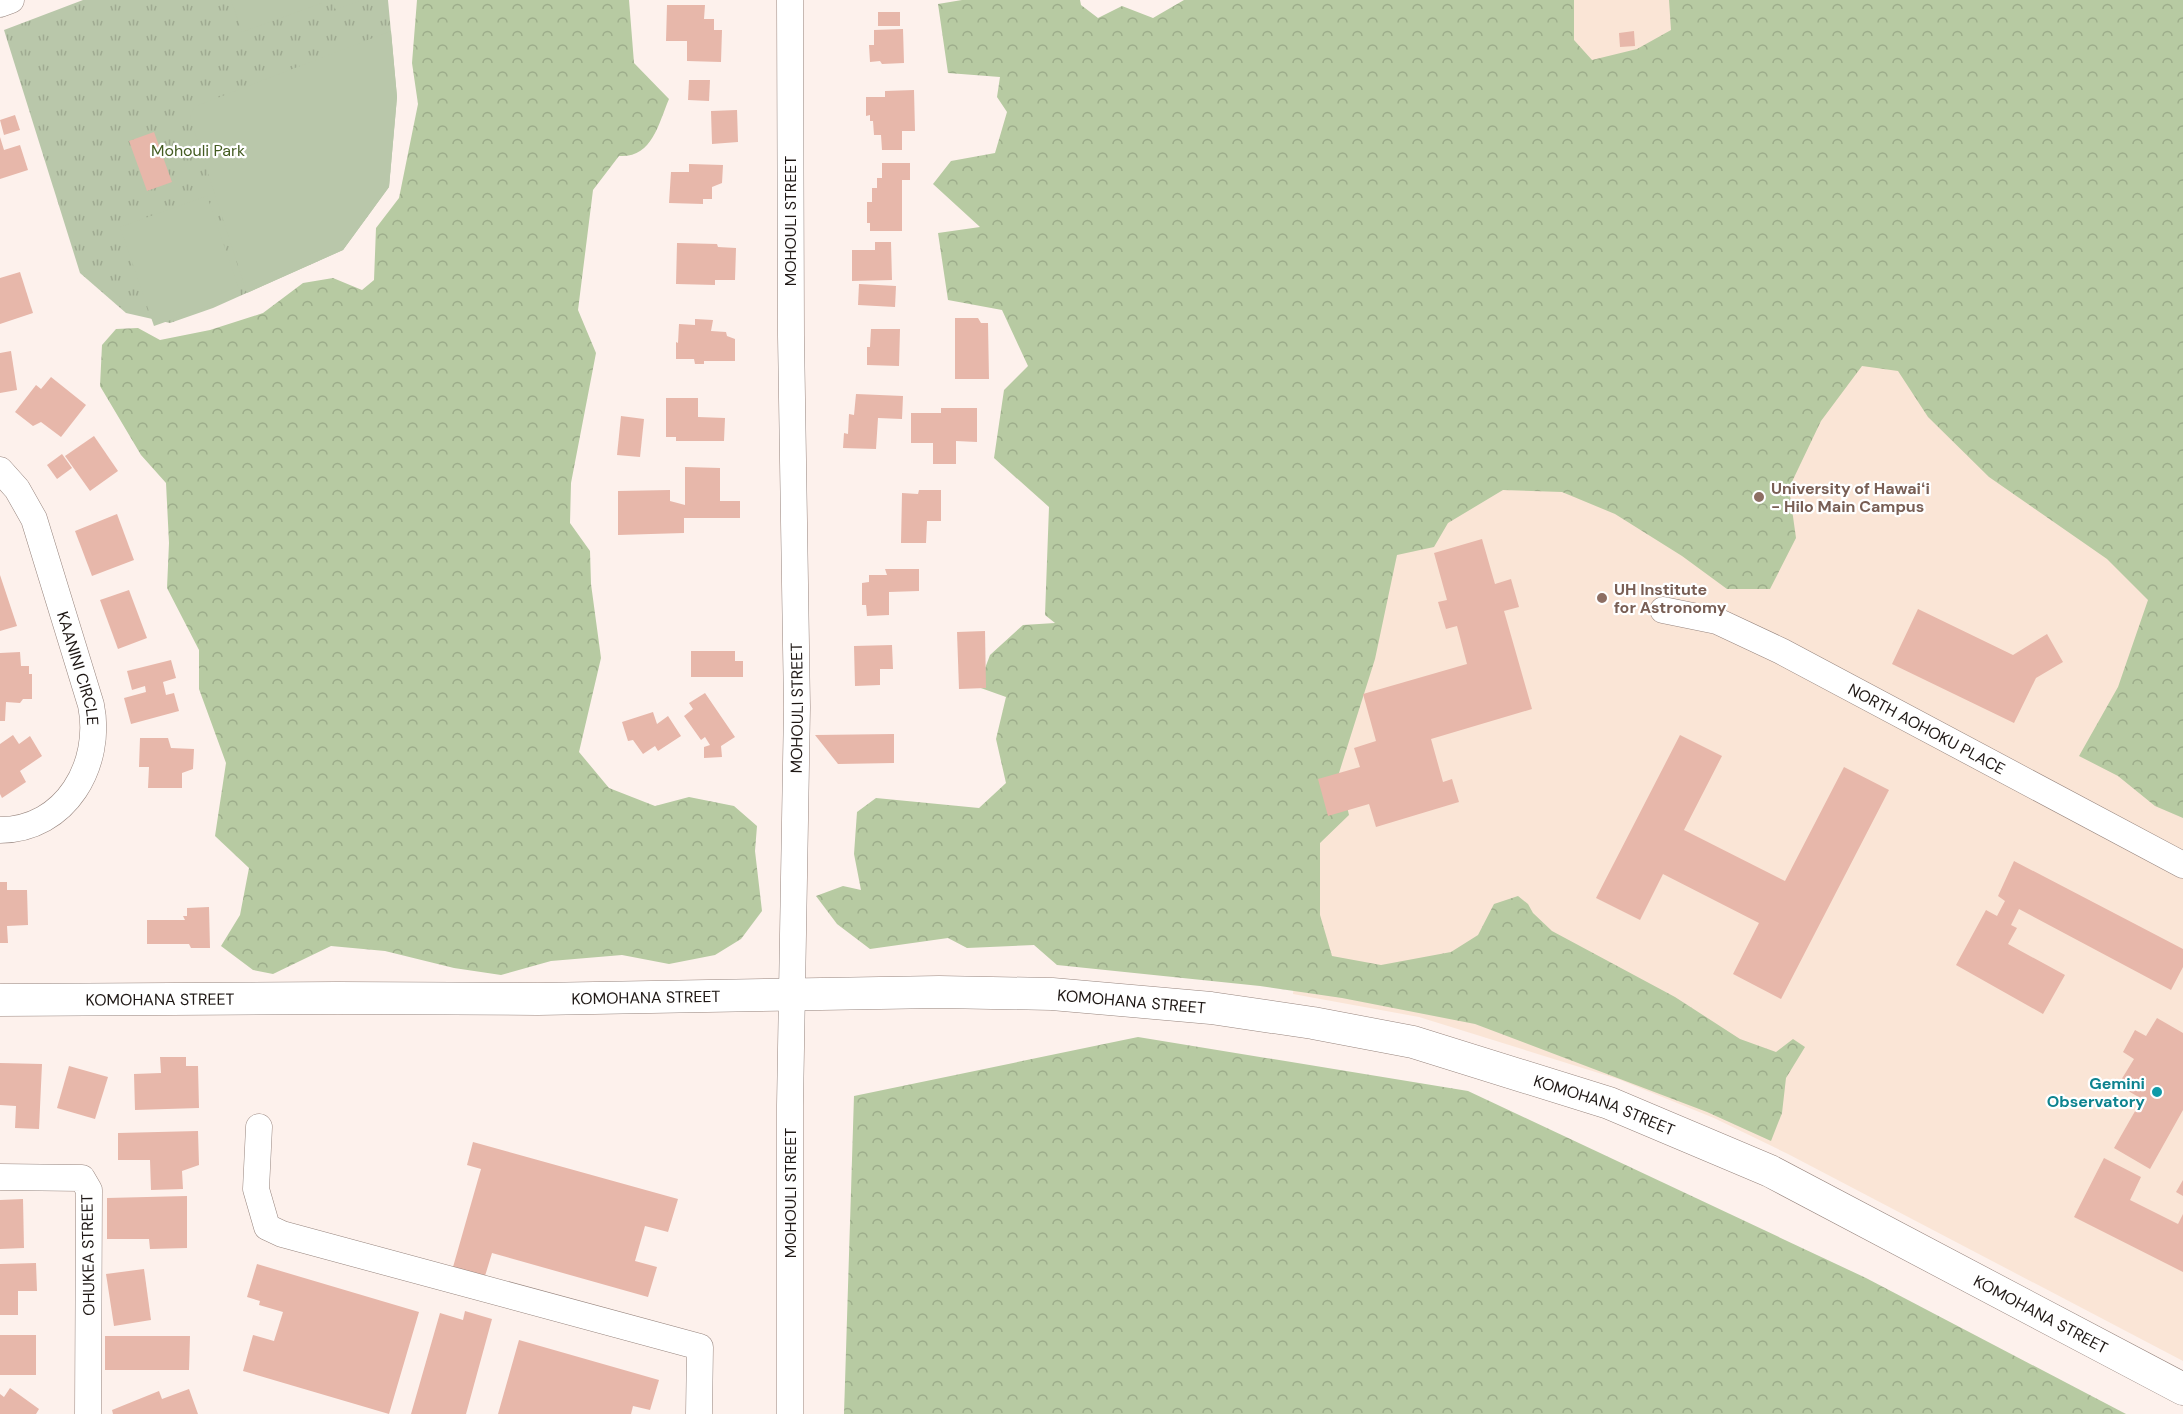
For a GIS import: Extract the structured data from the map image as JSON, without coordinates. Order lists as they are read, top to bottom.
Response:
{
  "streets": {
    "main road": ["KOMOHANA STREET"],
    "street": [
      "MOHOULI STREET",
      "KAANINI CIRCLE",
      "NORTH AOHOKU PLACE",
      "OHUKEA STREET"
    ]
  },
  "crossings": [
    ["MOHOULI STREET", "KOMOHANA STREET"]
  ],
  "parks": ["Mohouli Park"],
  "places": ["University of Hawaiʻi - Hilo Main Campus", "UH Institute for Astronomy", "Gemini Observatory"]
}
